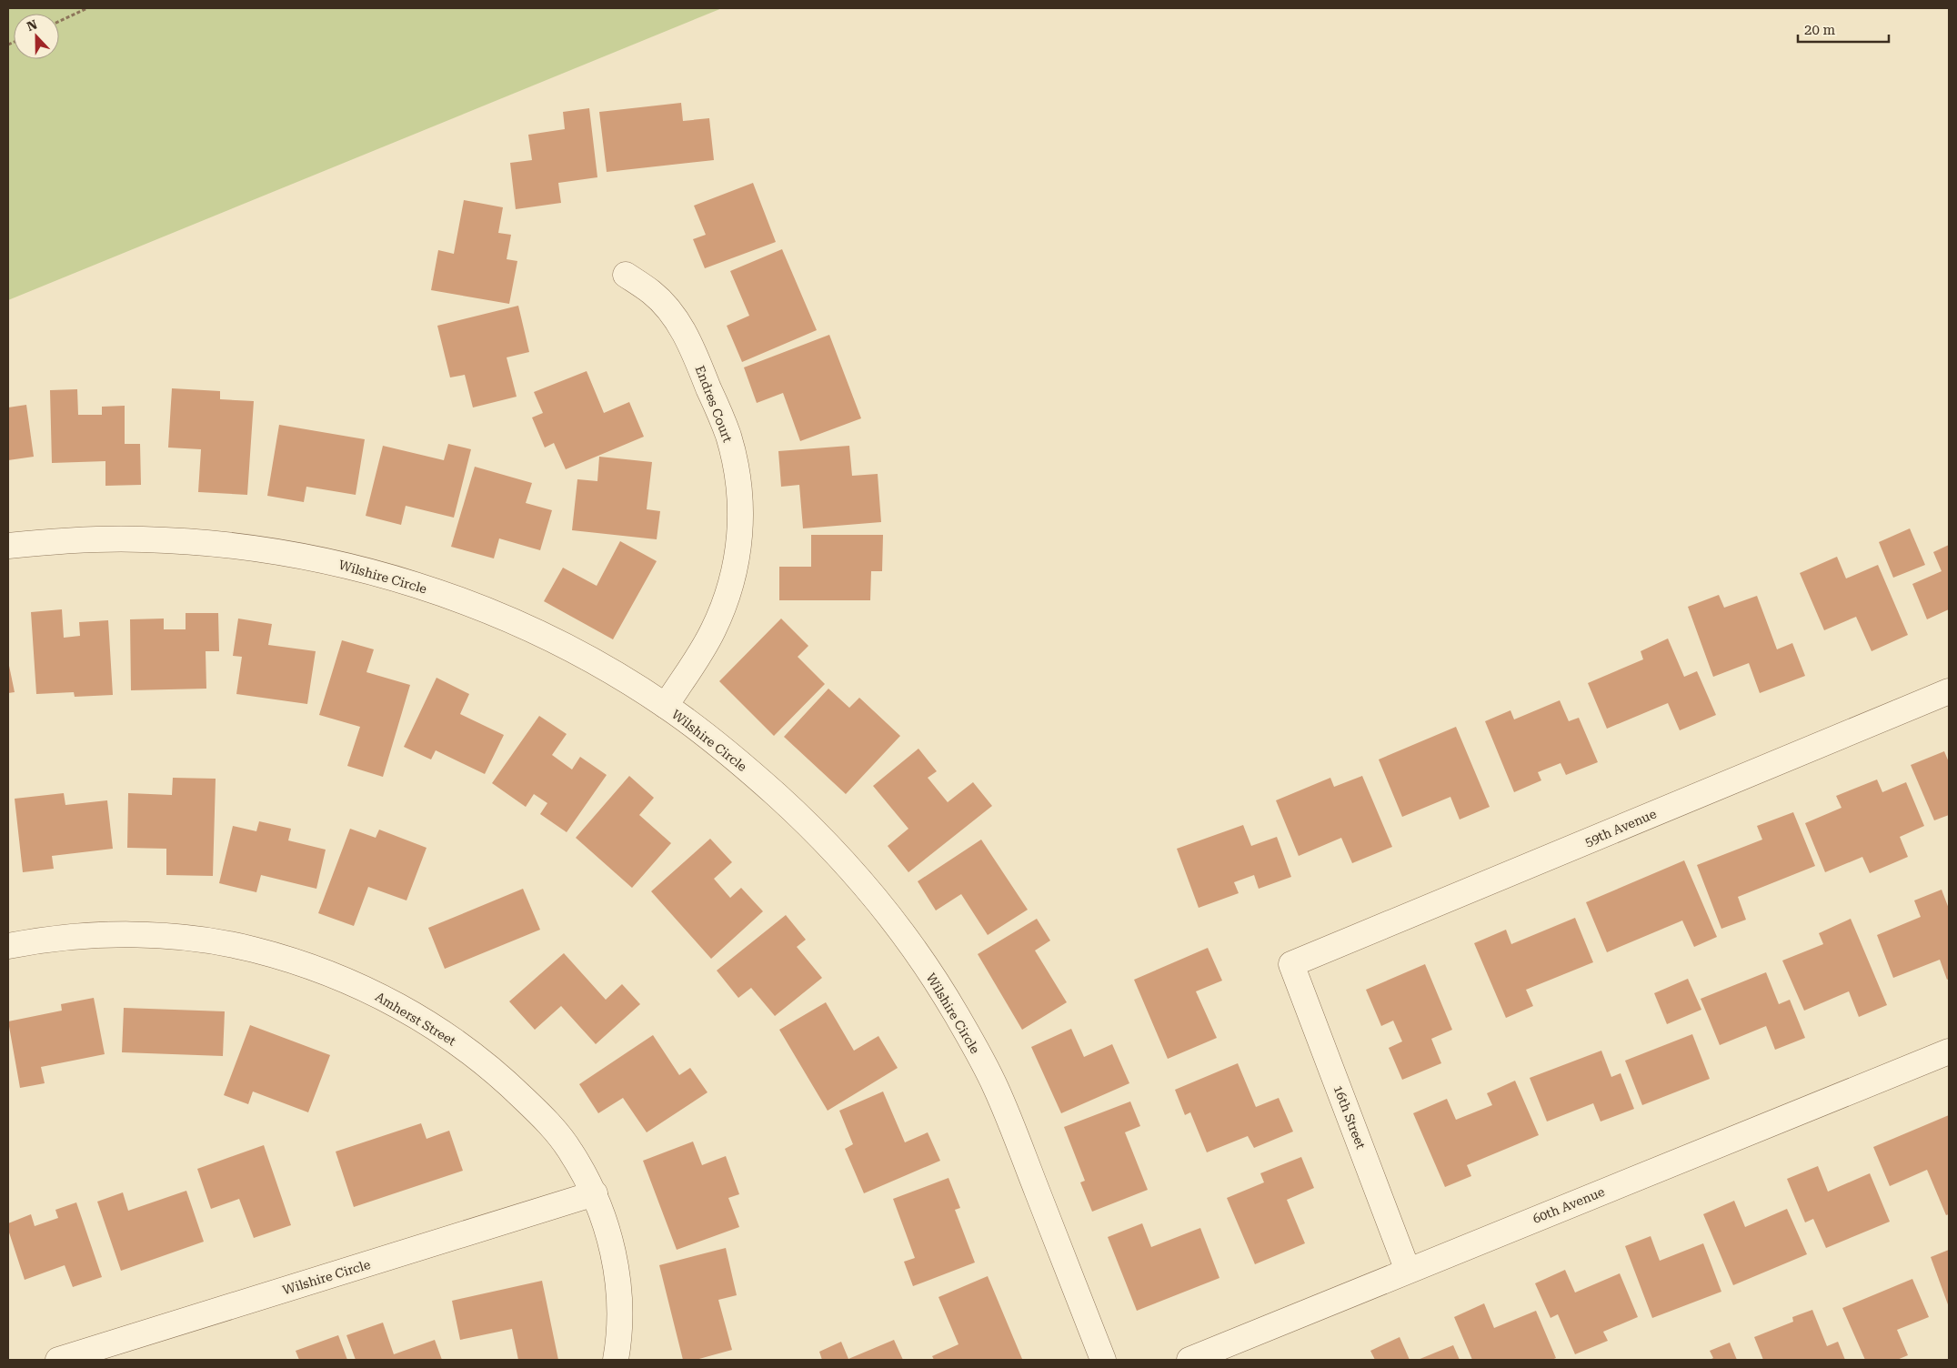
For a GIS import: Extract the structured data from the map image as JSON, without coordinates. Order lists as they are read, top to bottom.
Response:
{
  "streets": {
    "street": [
      "Endres Court",
      "Wilshire Circle",
      "59th Avenue",
      "Amherst Street",
      "16th Street",
      "60th Avenue"
    ]
  },
  "crossings": [
    ["Endres Court", "Wilshire Circle"],
    ["Wilshire Circle", "Amherst Street"],
    ["59th Avenue", "16th Street"],
    ["16th Street", "60th Avenue"]
  ],
  "scale_bar": "20 m",
  "north": "top"
}
